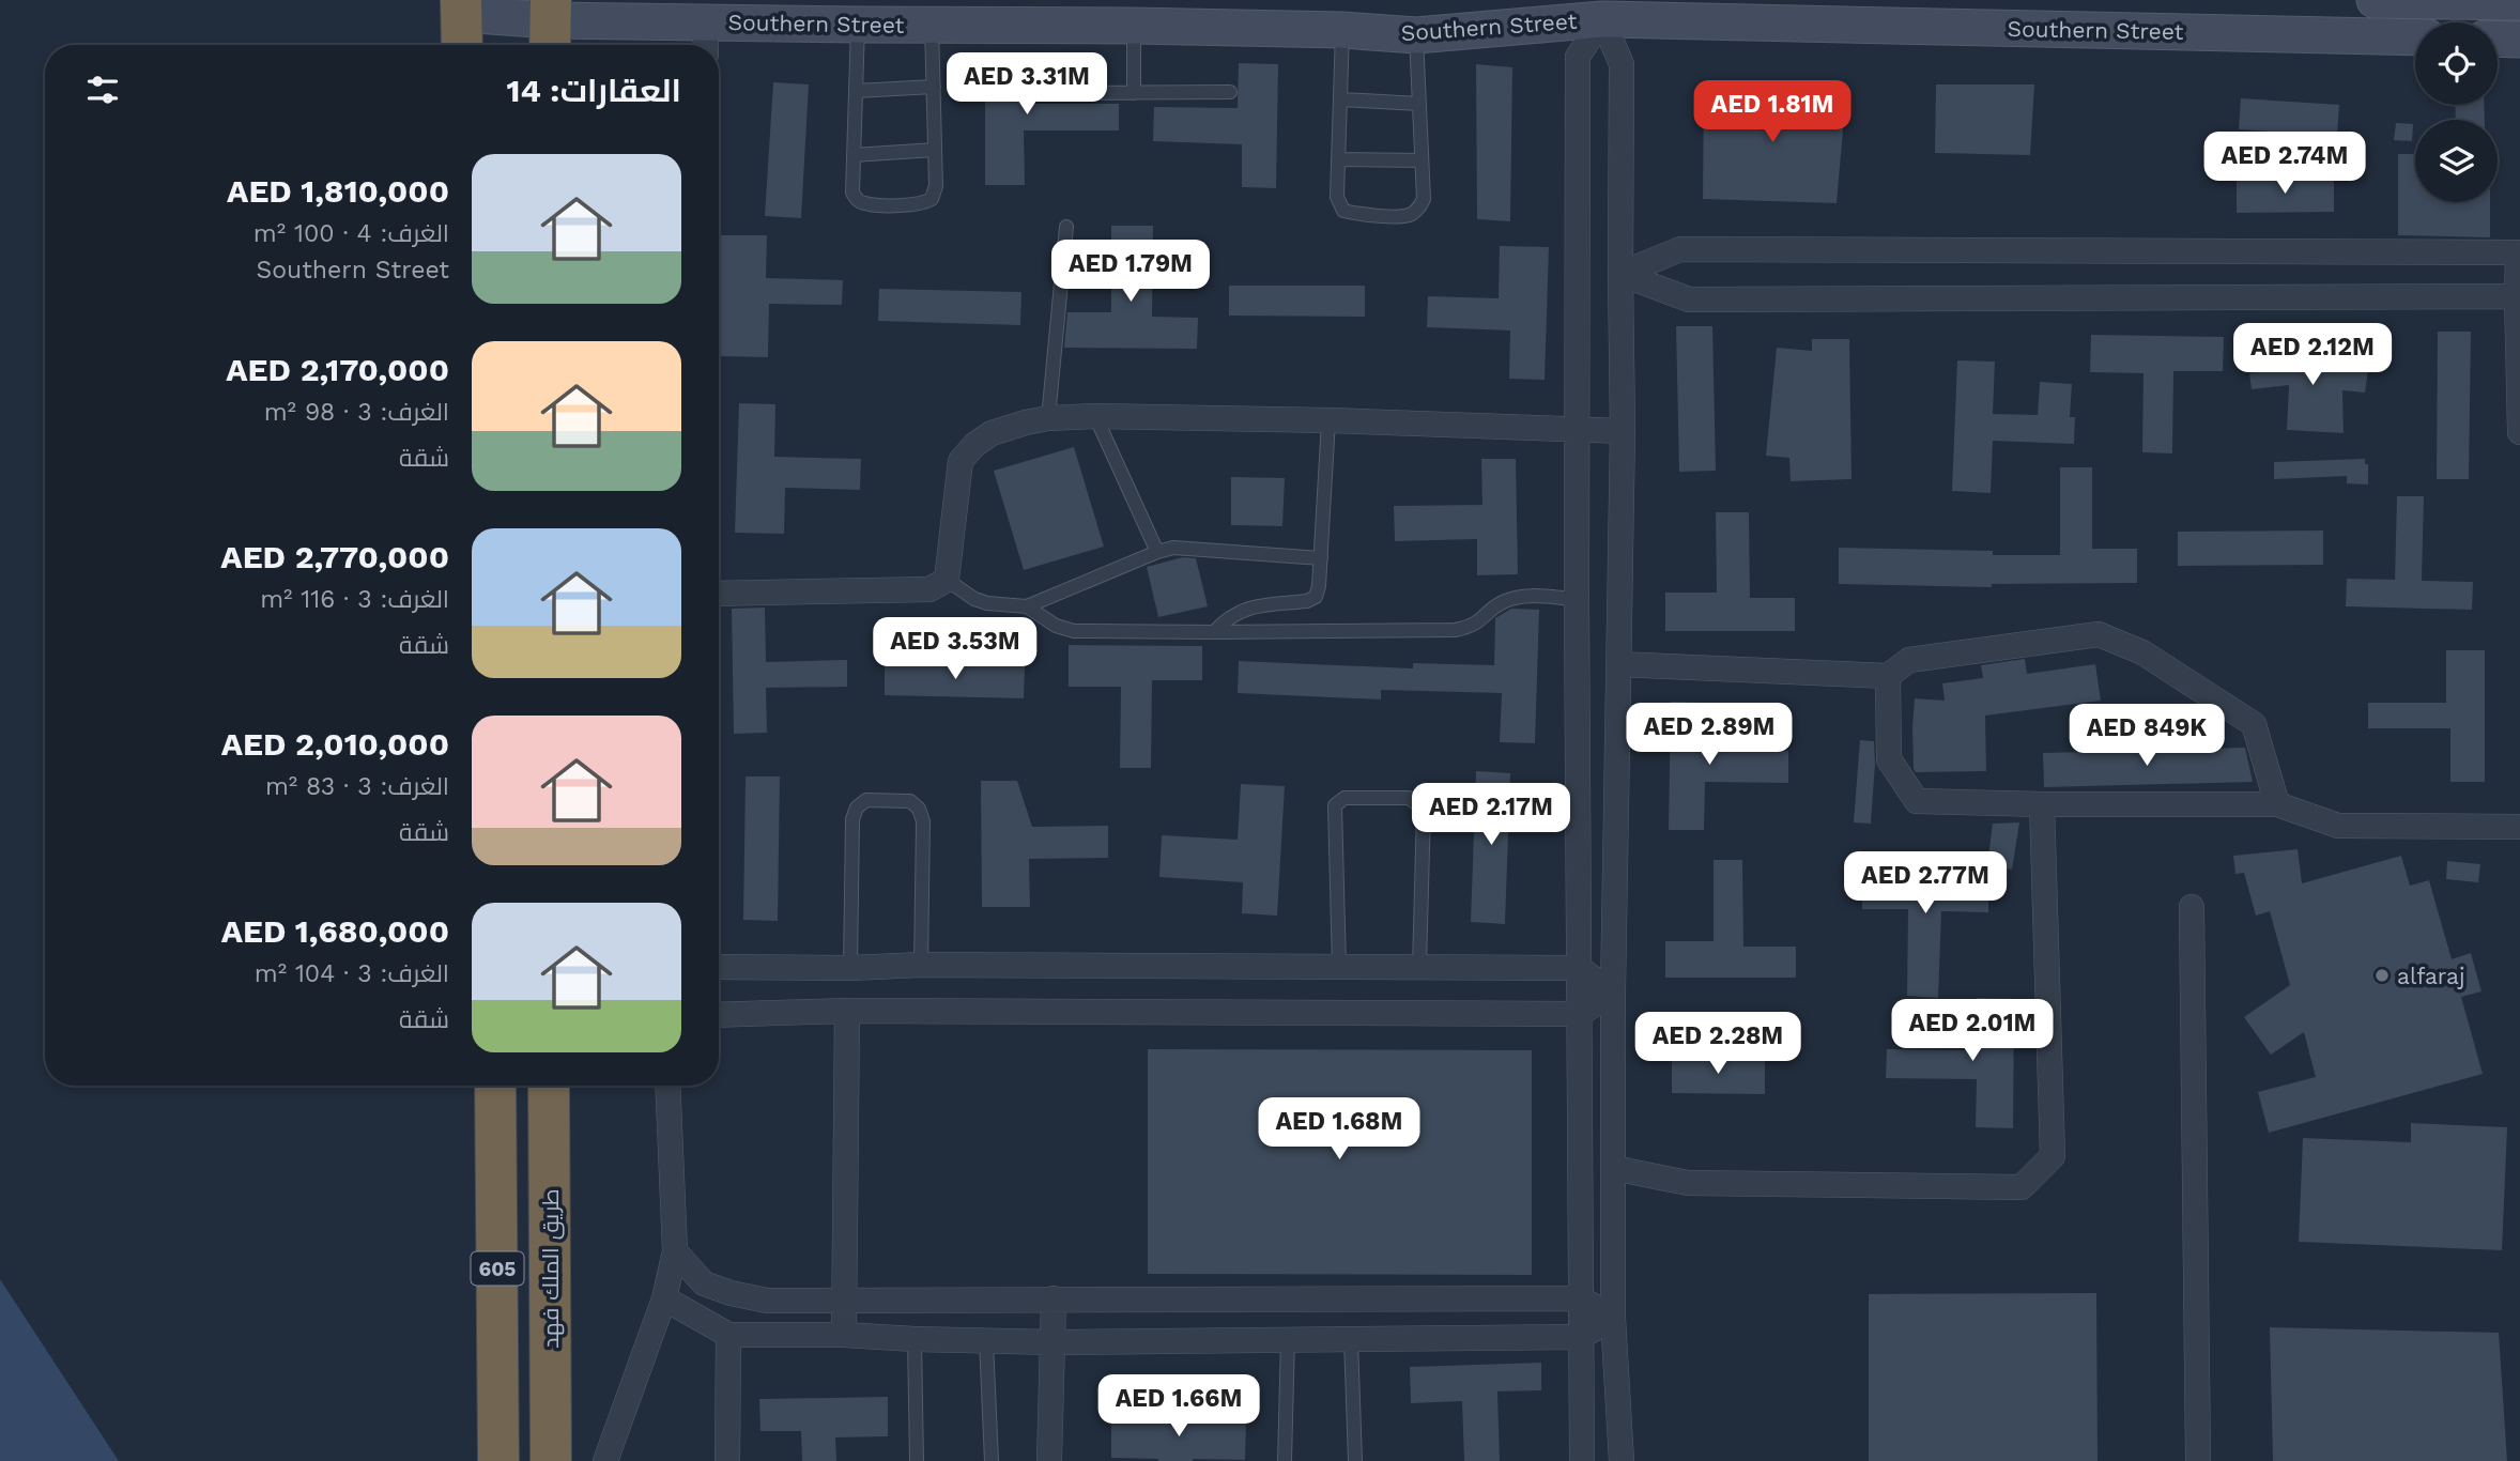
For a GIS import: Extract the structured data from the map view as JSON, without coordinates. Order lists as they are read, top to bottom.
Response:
{
  "streets": {
    "highway": ["605", "طريق الملك فهد"],
    "main road": ["Southern Street"]
  },
  "places": ["alfaraj"],
  "page": {
    "heading": "العقارات: 14",
    "price": [
      "AED 3.31M",
      "AED 1.81M",
      "AED 2.74M",
      "AED 1.79M",
      "AED 2.12M",
      "AED 3.53M",
      "AED 2.89M",
      "AED 849K",
      "AED 2.17M",
      "AED 2.77M",
      "AED 2.01M",
      "AED 2.28M",
      "AED 1.68M",
      "AED 1.66M"
    ],
    "list": [
      {
        "name": "AED 1,810,000",
        "note": "الغرف: 4 · 100 m² · Southern Street"
      },
      {
        "name": "AED 2,170,000",
        "note": "الغرف: 3 · 98 m² · شقة"
      },
      {
        "name": "AED 2,770,000",
        "note": "الغرف: 3 · 116 m² · شقة"
      },
      {
        "name": "AED 2,010,000",
        "note": "الغرف: 3 · 83 m² · شقة"
      },
      {
        "name": "AED 1,680,000",
        "note": "الغرف: 3 · 104 m² · شقة"
      }
    ]
  }
}
